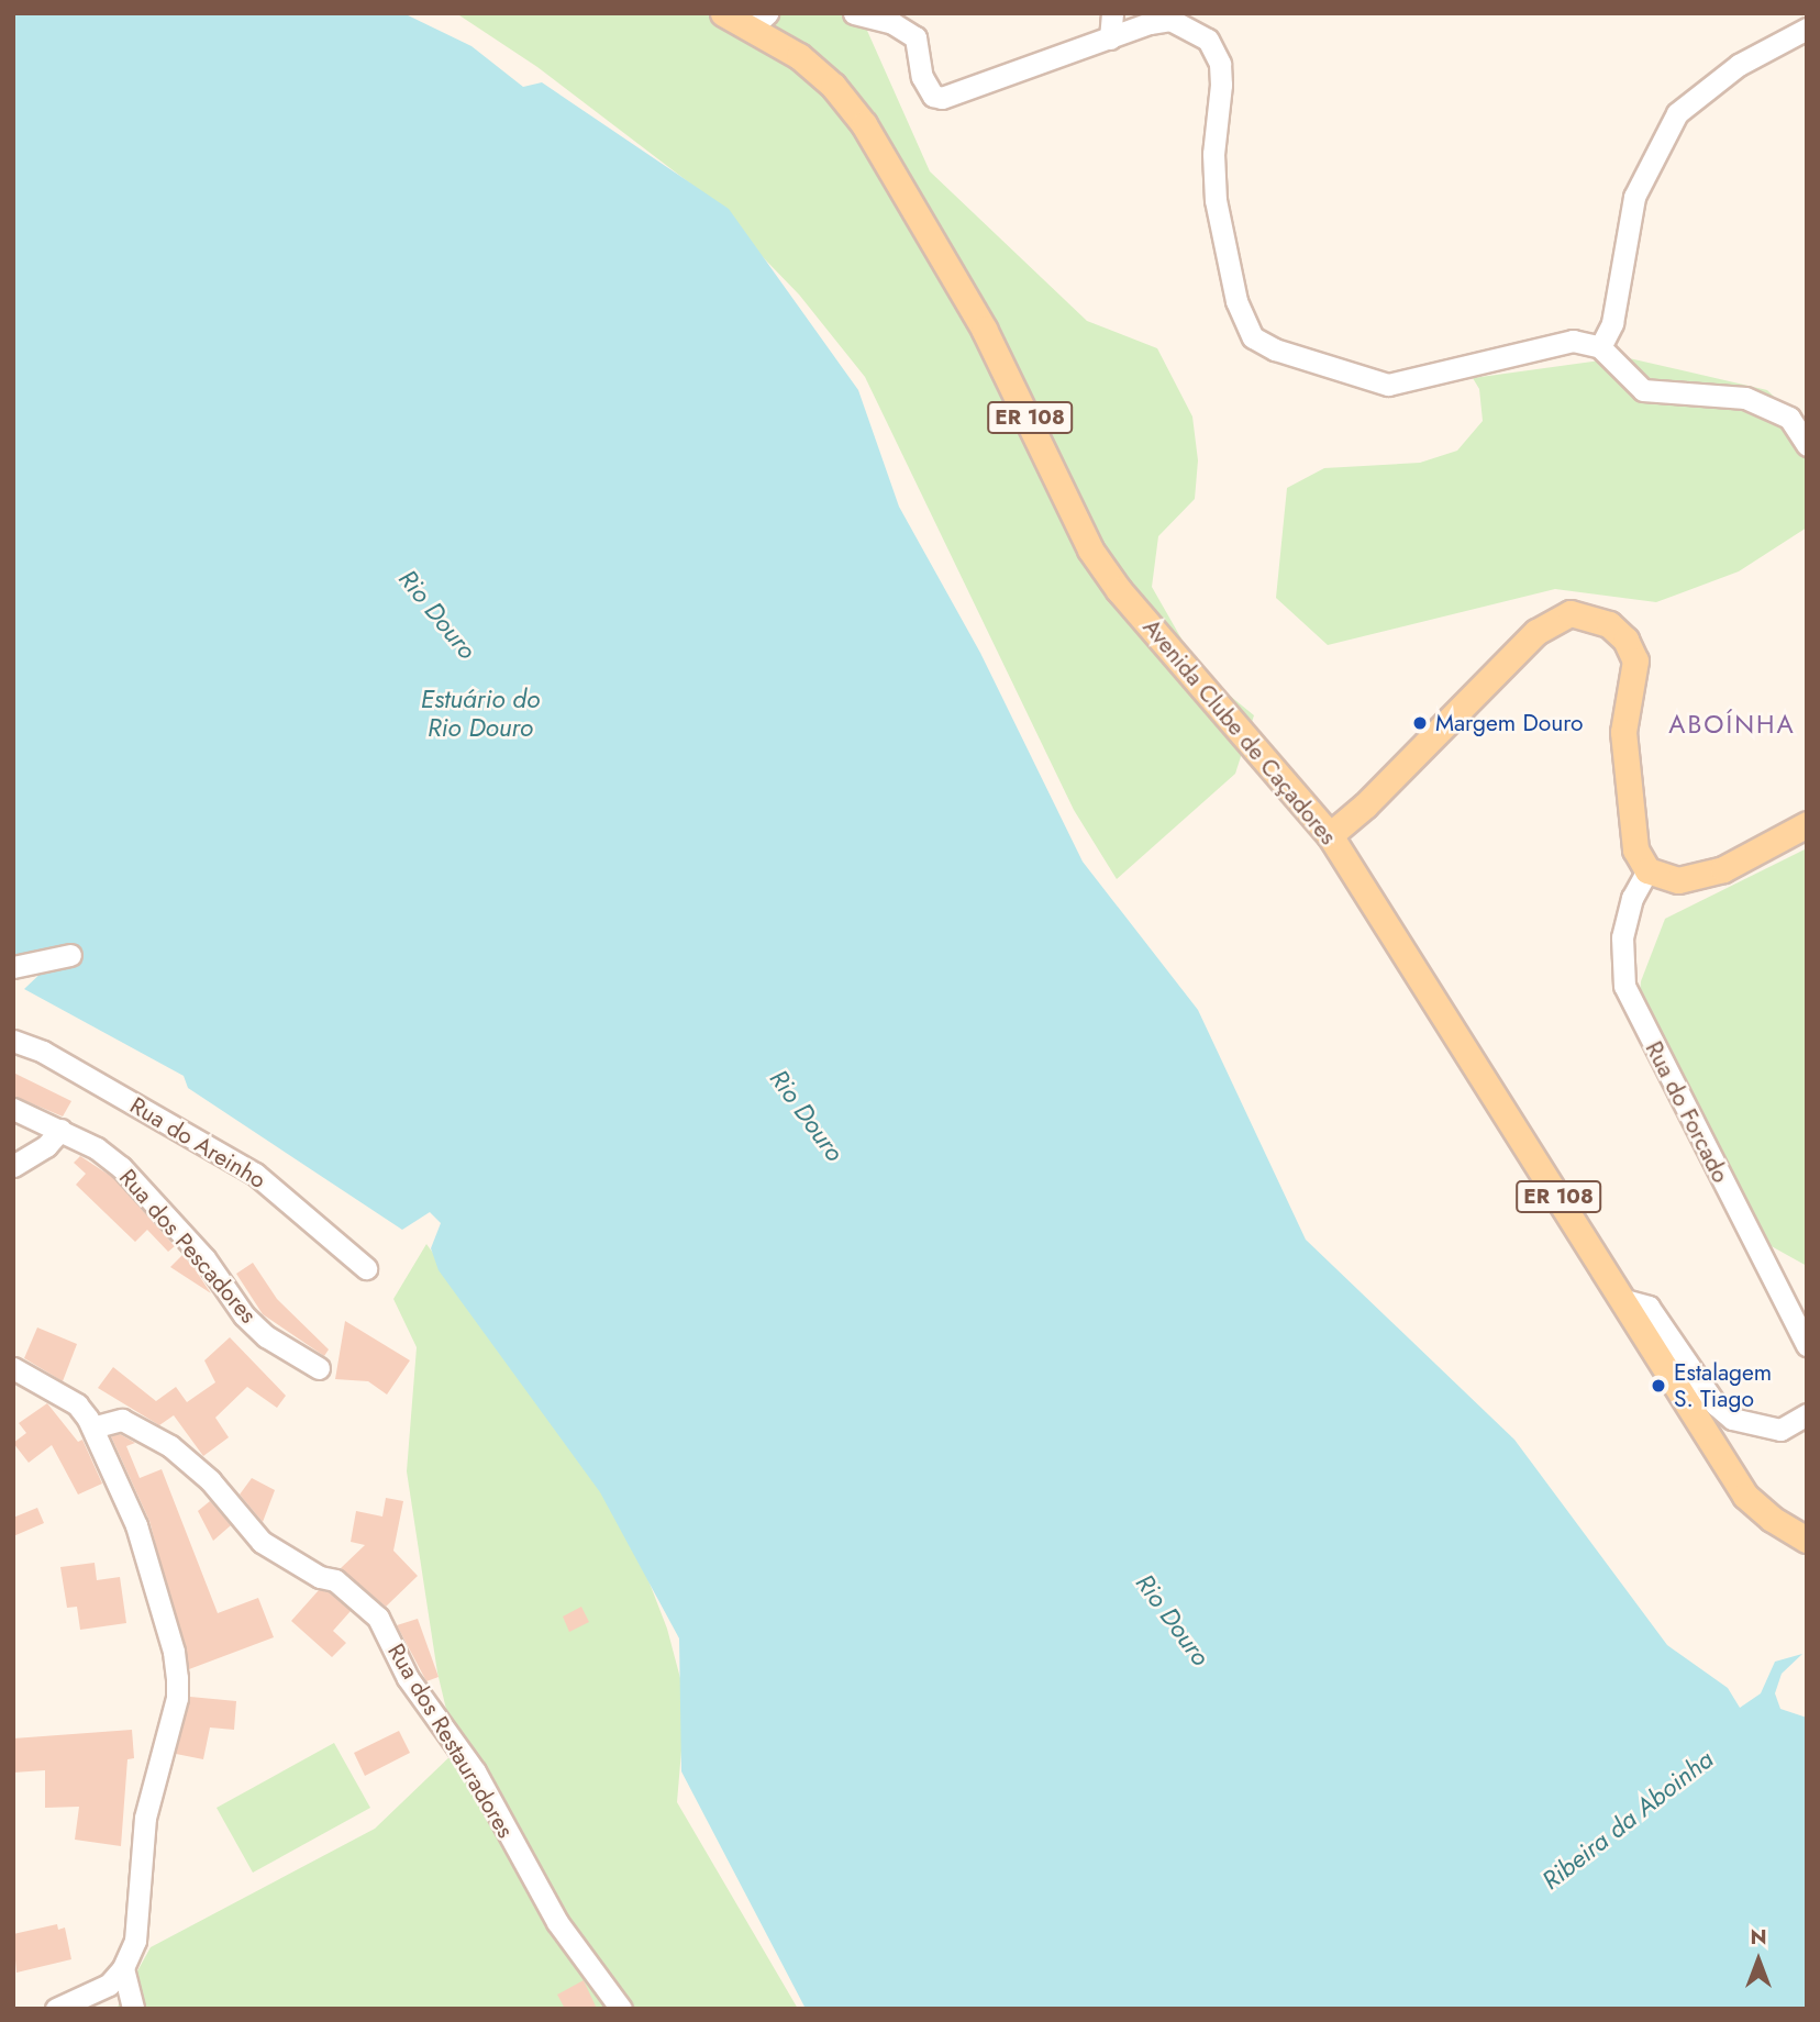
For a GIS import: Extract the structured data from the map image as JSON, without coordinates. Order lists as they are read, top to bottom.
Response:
{
  "streets": {
    "main road": ["ER 108", "Avenida Clube de Caçadores"],
    "street": [
      "Rua do Forcado",
      "Rua do Areinho",
      "Rua dos Pescadores",
      "Rua dos Restauradores"
    ]
  },
  "districts": ["ABOÍNHA"],
  "water": ["Rio Douro", "Estuário do Rio Douro", "Ribeira da Aboinha"],
  "places": ["Margem Douro", "Estalagem S. Tiago"],
  "north": "top"
}
